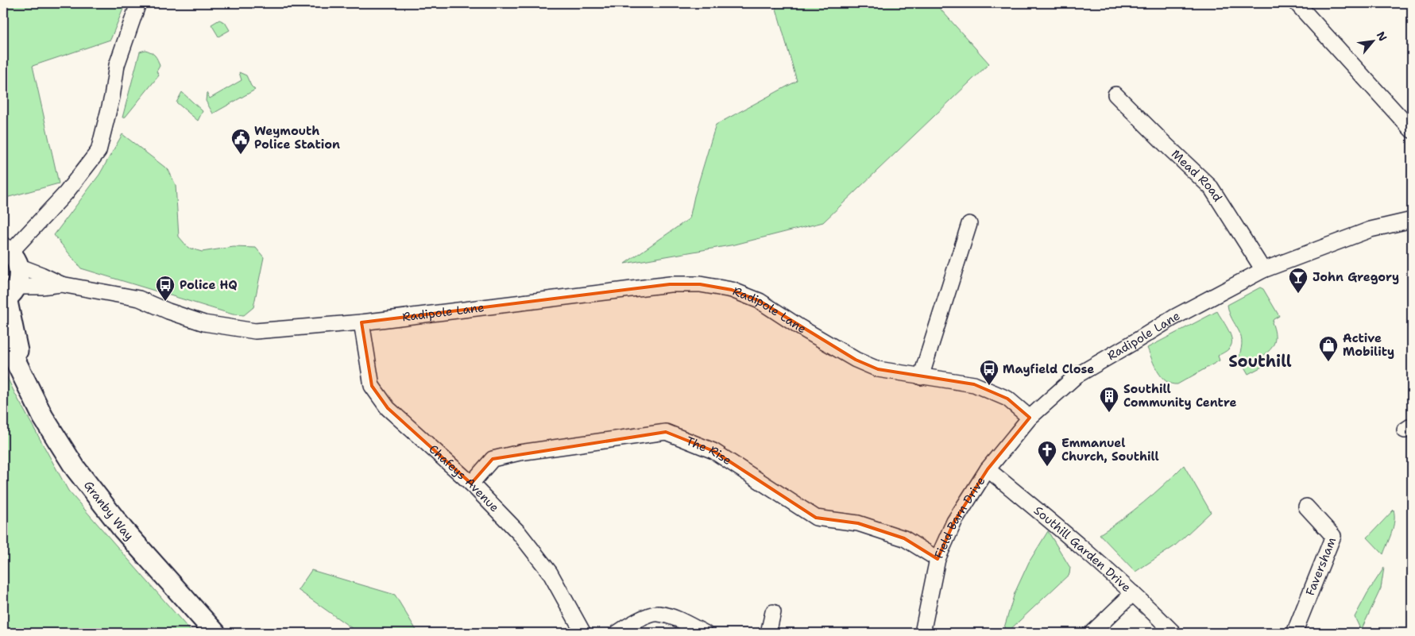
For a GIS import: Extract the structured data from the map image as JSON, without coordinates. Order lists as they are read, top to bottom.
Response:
{
  "streets": {
    "main road": ["Granby Way"],
    "street": [
      "Mead Road",
      "Radipole Lane",
      "The Rise",
      "Chafeys Avenue",
      "Field Barn Drive",
      "Southill Garden Drive",
      "Faversham"
    ]
  },
  "crossings": [
    ["Mead Road", "Radipole Lane"],
    ["Radipole Lane", "Chafeys Avenue"],
    ["Radipole Lane", "Granby Way"],
    ["Radipole Lane", "Field Barn Drive"],
    ["The Rise", "Chafeys Avenue"],
    ["The Rise", "Field Barn Drive"],
    ["Field Barn Drive", "Southill Garden Drive"]
  ],
  "districts": ["Southill"],
  "places": {
    "public building": ["Weymouth Police Station"],
    "bar": ["John Gregory"],
    "bus stop": ["Police HQ", "Mayfield Close"],
    "shop": ["Active Mobility"],
    "building": ["Southill Community Centre"],
    "church": ["Emmanuel Church, Southill"]
  },
  "north": "top right"
}
